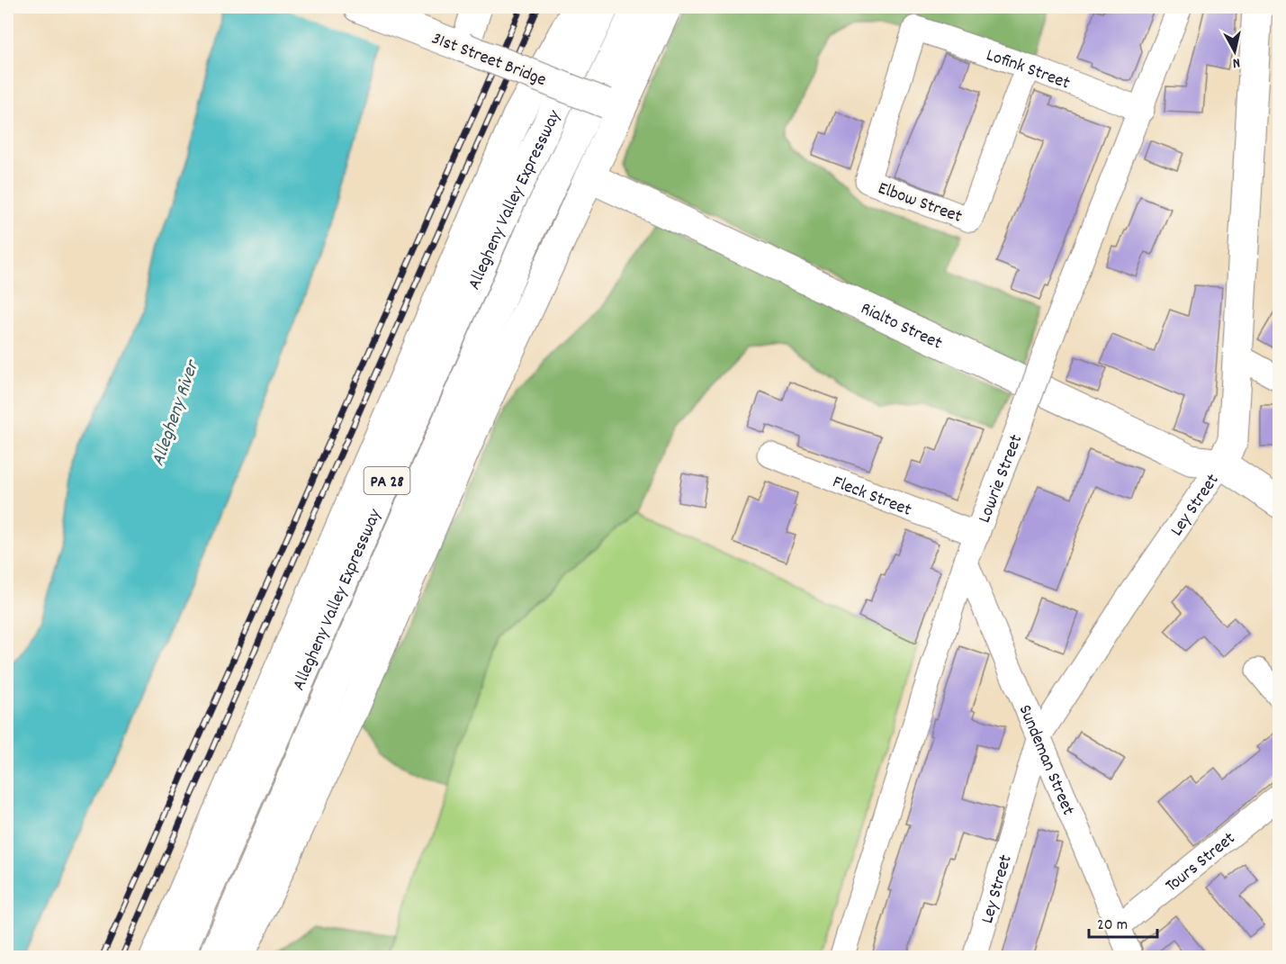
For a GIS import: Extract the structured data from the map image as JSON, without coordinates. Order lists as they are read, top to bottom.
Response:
{
  "streets": {
    "main road": [
      "31st Street Bridge",
      "Allegheny Valley Expressway",
      "Rialto Street",
      "PA 28",
      "Ley Street"
    ],
    "street": [
      "Lofink Street",
      "Elbow Street",
      "Lowrie Street",
      "Fleck Street",
      "Sundeman Street",
      "Tours Street"
    ]
  },
  "crossings": [
    ["Lofink Street", "Elbow Street"],
    ["Lofink Street", "Lowrie Street"],
    ["Rialto Street", "Ley Street"],
    ["Lowrie Street", "Fleck Street"],
    ["Lowrie Street", "Sundeman Street"],
    ["Ley Street", "Sundeman Street"],
    ["Sundeman Street", "Tours Street"]
  ],
  "water": ["Allegheny River"],
  "scale_bar": "20 m",
  "north": "bottom"
}
